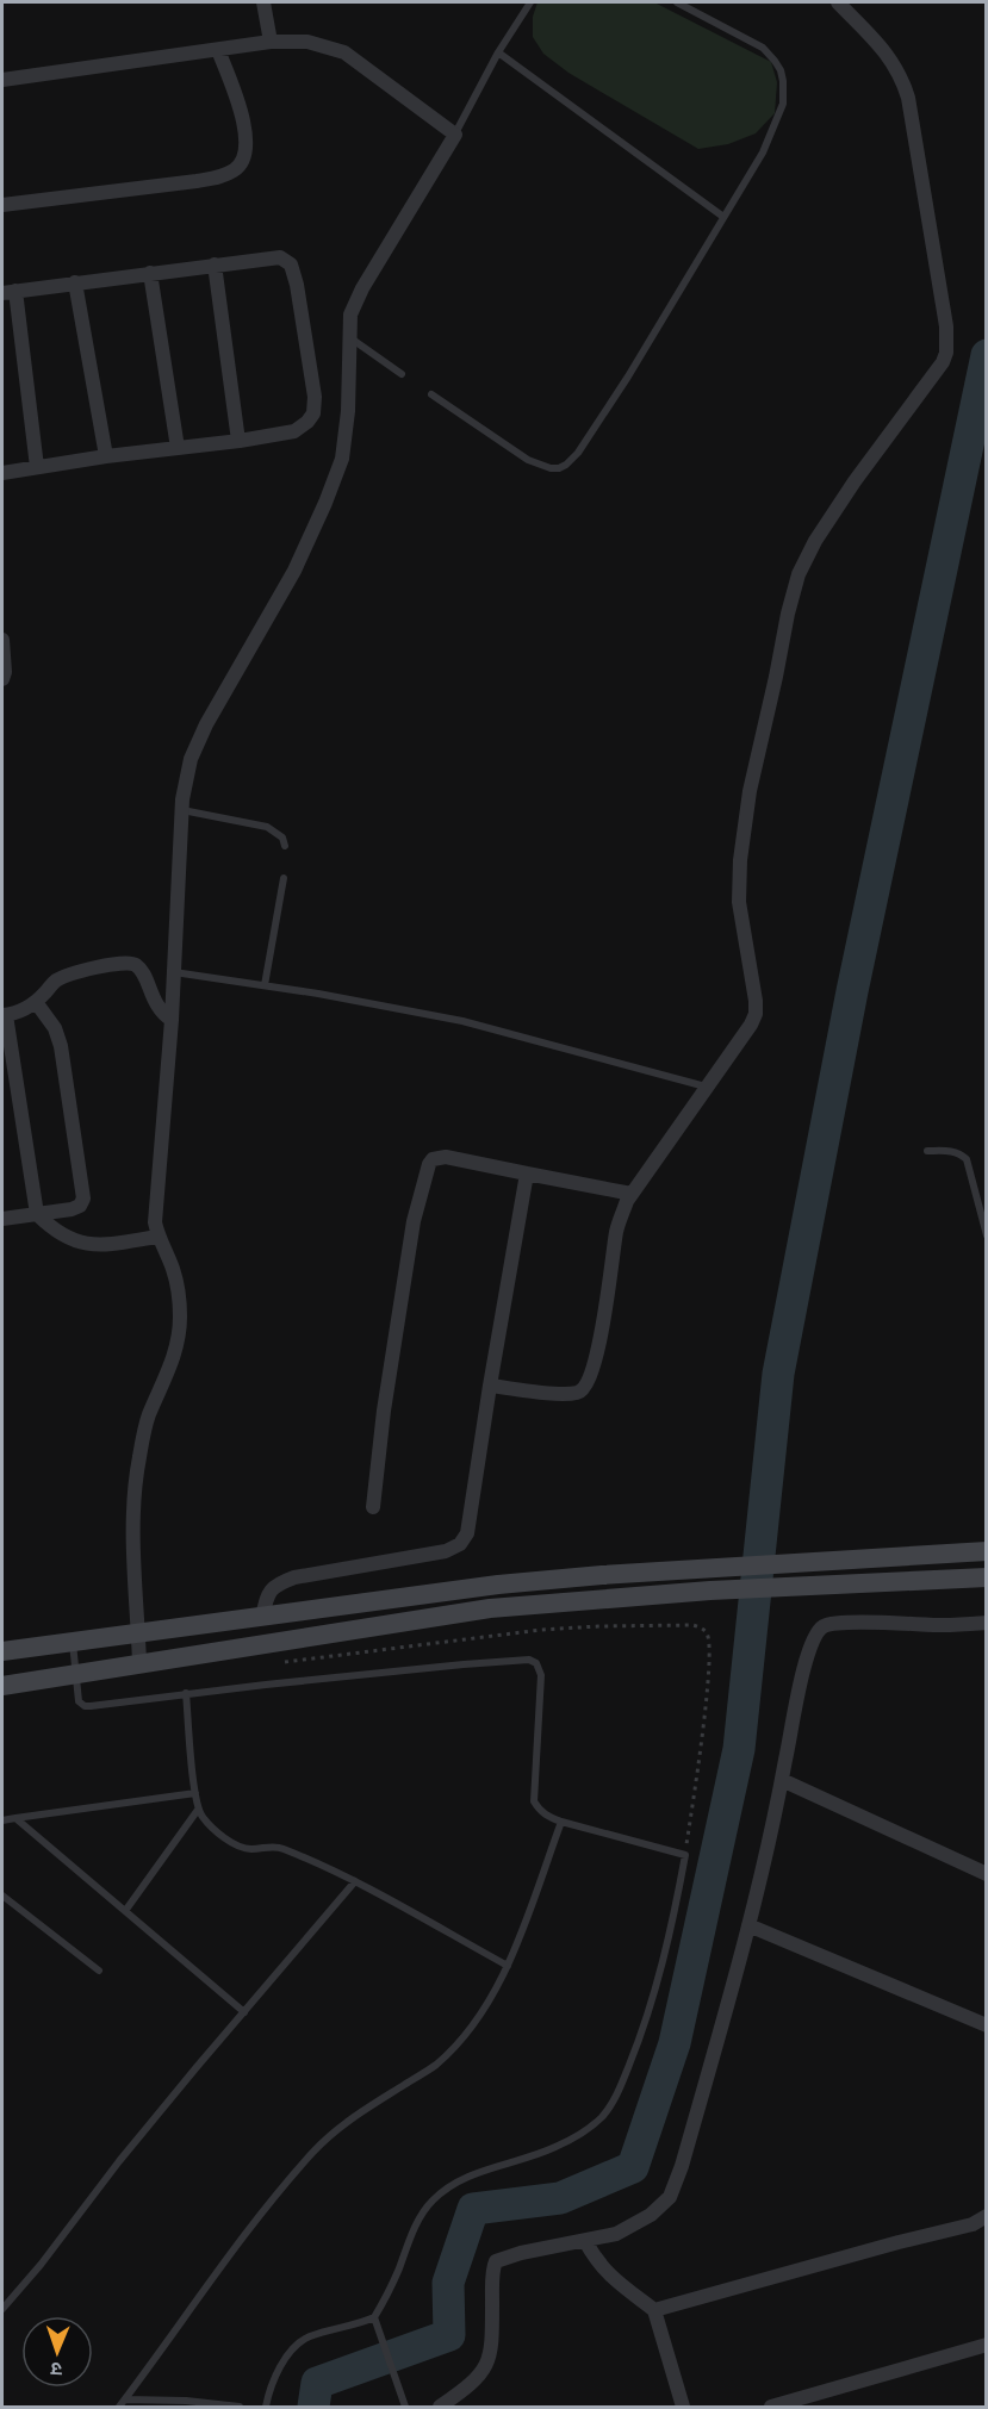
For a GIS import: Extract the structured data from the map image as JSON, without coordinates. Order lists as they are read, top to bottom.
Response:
{
  "north": "bottom"
}
